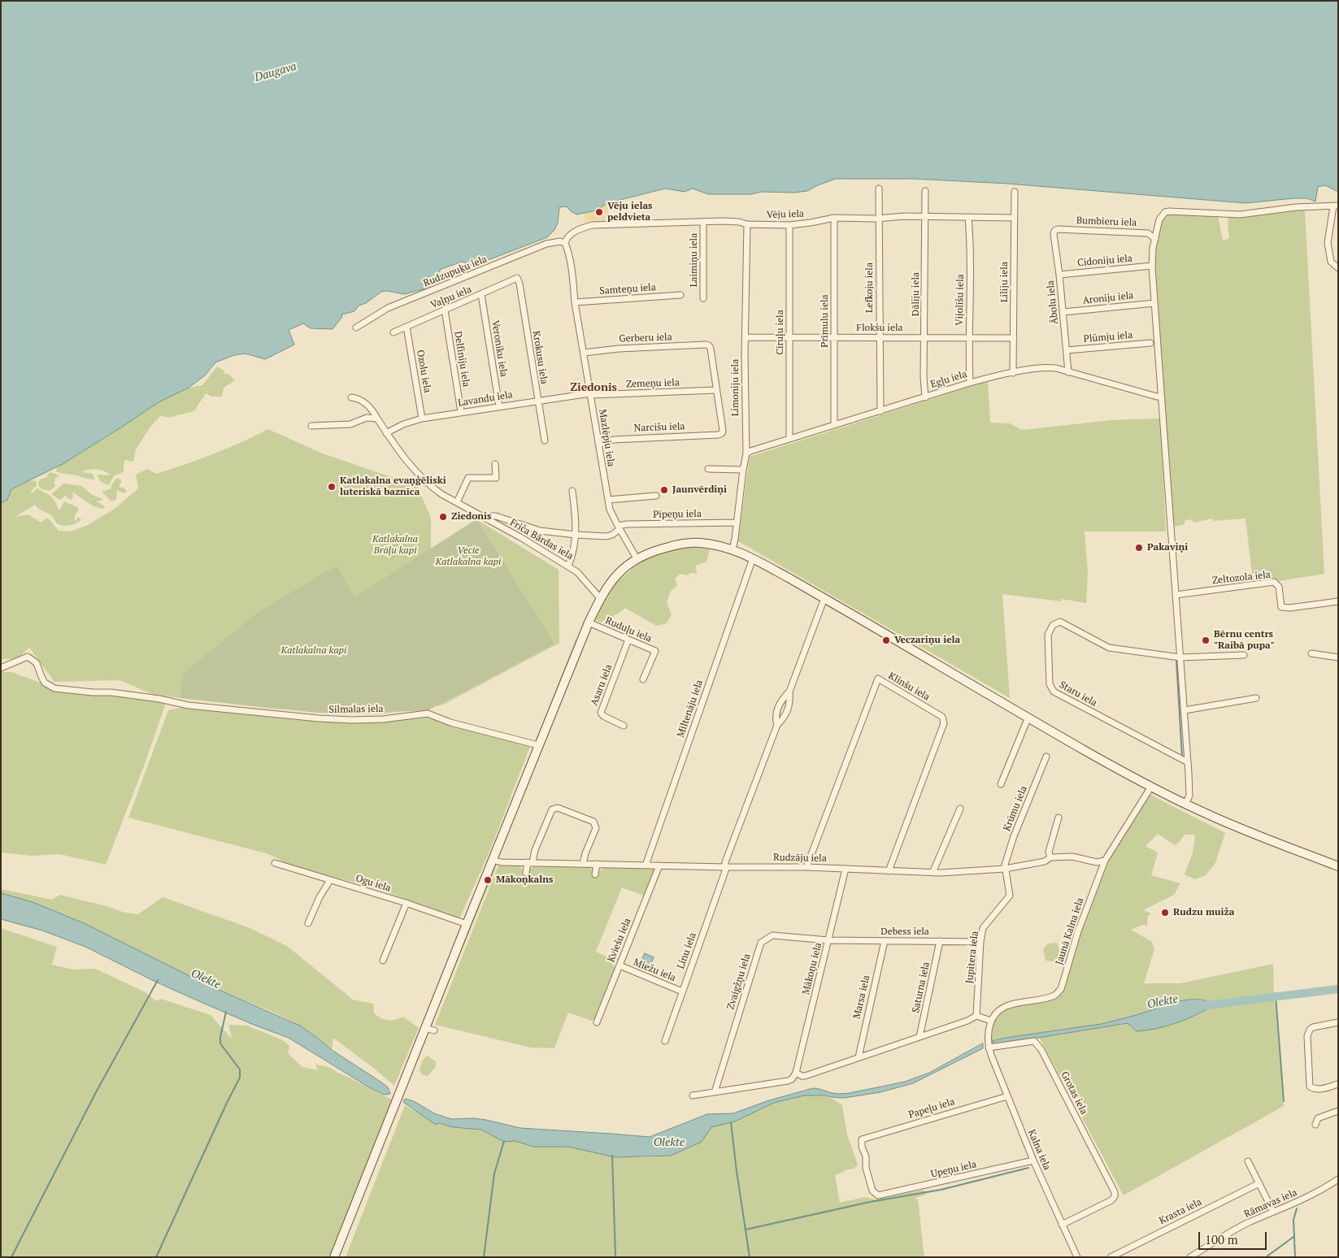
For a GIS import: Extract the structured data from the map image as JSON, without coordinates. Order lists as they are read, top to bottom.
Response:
{
  "streets": {
    "street": [
      "Vēju iela",
      "Bumbieru iela",
      "Laimiņu iela",
      "Cidoniju iela",
      "Rudzupuķu iela",
      "Liliju iela",
      "Lefkoju iela",
      "Samteņu iela",
      "Dāliju iela",
      "Vaļņu iela",
      "Aroniju iela",
      "Vijolīšu iela",
      "Ābolu iela",
      "Prīmulu iela",
      "Flokšu iela",
      "Cīruļu iela",
      "Plūmju iela",
      "Gerberu iela",
      "Veroniku iela",
      "Krokusu iela",
      "Delfīniju iela",
      "Ozolu iela",
      "Egļu iela",
      "Zemeņu iela",
      "Limoniju iela",
      "Lavandu iela",
      "Narcišu iela",
      "Mazlēpju iela",
      "Pīpeņu iela",
      "Friča Bārdas iela",
      "Zeltozola iela",
      "Ruduļu iela",
      "Asaru iela",
      "Klinšu iela",
      "Staru iela",
      "Miltenāju iela",
      "Silmalas iela",
      "Krūmu iela",
      "Rudzāju iela",
      "Ogu iela",
      "Jaunā Kalna iela",
      "Debess iela",
      "Kviešu iela",
      "Linu iela",
      "Jupitera iela",
      "Mākoņu iela",
      "Miežu iela",
      "Zvaigžņu iela",
      "Saturna iela",
      "Marsa iela",
      "Grotas iela",
      "Papeļu iela",
      "Kalna iela",
      "Upeņu iela",
      "Rāmavas iela",
      "Krasta iela"
    ]
  },
  "crossings": [
    ["Vēju iela", "Laimiņu iela"],
    ["Vēju iela", "Rudzupuķu iela"],
    ["Vēju iela", "Liliju iela"],
    ["Vēju iela", "Lefkoju iela"],
    ["Vēju iela", "Dāliju iela"],
    ["Vēju iela", "Vijolīšu iela"],
    ["Vēju iela", "Prīmulu iela"],
    ["Vēju iela", "Cīruļu iela"],
    ["Vēju iela", "Limoniju iela"],
    ["Vēju iela", "Mazlēpju iela"],
    ["Bumbieru iela", "Ābolu iela"],
    ["Cidoniju iela", "Ābolu iela"],
    ["Rudzupuķu iela", "Mazlēpju iela"],
    ["Liliju iela", "Flokšu iela"],
    ["Liliju iela", "Egļu iela"],
    ["Lefkoju iela", "Flokšu iela"],
    ["Lefkoju iela", "Egļu iela"],
    ["Samteņu iela", "Mazlēpju iela"],
    ["Dāliju iela", "Flokšu iela"],
    ["Dāliju iela", "Egļu iela"],
    ["Vaļņu iela", "Veroniku iela"],
    ["Vaļņu iela", "Krokusu iela"],
    ["Vaļņu iela", "Delfīniju iela"],
    ["Vaļņu iela", "Ozolu iela"],
    ["Aroniju iela", "Ābolu iela"],
    ["Vijolīšu iela", "Flokšu iela"],
    ["Vijolīšu iela", "Egļu iela"],
    ["Ābolu iela", "Plūmju iela"],
    ["Ābolu iela", "Egļu iela"],
    ["Prīmulu iela", "Flokšu iela"],
    ["Prīmulu iela", "Egļu iela"],
    ["Flokšu iela", "Cīruļu iela"],
    ["Flokšu iela", "Limoniju iela"],
    ["Cīruļu iela", "Egļu iela"],
    ["Gerberu iela", "Zemeņu iela"],
    ["Gerberu iela", "Narcišu iela"],
    ["Gerberu iela", "Mazlēpju iela"],
    ["Veroniku iela", "Lavandu iela"],
    ["Krokusu iela", "Lavandu iela"],
    ["Delfīniju iela", "Lavandu iela"],
    ["Ozolu iela", "Lavandu iela"],
    ["Egļu iela", "Limoniju iela"],
    ["Zemeņu iela", "Lavandu iela"],
    ["Zemeņu iela", "Narcišu iela"],
    ["Zemeņu iela", "Mazlēpju iela"],
    ["Limoniju iela", "Pīpeņu iela"],
    ["Lavandu iela", "Mazlēpju iela"],
    ["Lavandu iela", "Friča Bārdas iela"],
    ["Narcišu iela", "Mazlēpju iela"],
    ["Mazlēpju iela", "Pīpeņu iela"],
    ["Pīpeņu iela", "Friča Bārdas iela"],
    ["Ruduļu iela", "Asaru iela"],
    ["Klinšu iela", "Rudzāju iela"],
    ["Miltenāju iela", "Rudzāju iela"],
    ["Krūmu iela", "Rudzāju iela"],
    ["Krūmu iela", "Jupitera iela"],
    ["Rudzāju iela", "Jaunā Kalna iela"],
    ["Rudzāju iela", "Kviešu iela"],
    ["Rudzāju iela", "Linu iela"],
    ["Rudzāju iela", "Jupitera iela"],
    ["Rudzāju iela", "Mākoņu iela"],
    ["Debess iela", "Jupitera iela"],
    ["Debess iela", "Mākoņu iela"],
    ["Debess iela", "Zvaigžņu iela"],
    ["Debess iela", "Saturna iela"],
    ["Debess iela", "Marsa iela"],
    ["Kviešu iela", "Miežu iela"],
    ["Linu iela", "Miežu iela"],
    ["Mākoņu iela", "Zvaigžņu iela"],
    ["Grotas iela", "Kalna iela"],
    ["Papeļu iela", "Kalna iela"],
    ["Papeļu iela", "Upeņu iela"],
    ["Kalna iela", "Upeņu iela"]
  ],
  "districts": ["Ziedonis"],
  "water": ["Daugava", "Olekte"],
  "parks": ["Katlakalna Brāļu kapi", "Vecie Katlakalna kapi", "Katlakalna kapi"],
  "places": [
    "Vēju ielas peldvieta",
    "Katlakalna evaņģēliski luteriskā baznīca",
    "Jaunvērdiņi",
    "Ziedonis",
    "Pakaviņi",
    "Veczariņu iela",
    "Bērnu centrs \"Raibā pupa\"",
    "Mākoņkalns",
    "Rudzu muiža"
  ],
  "scale_bar": "100 m"
}
